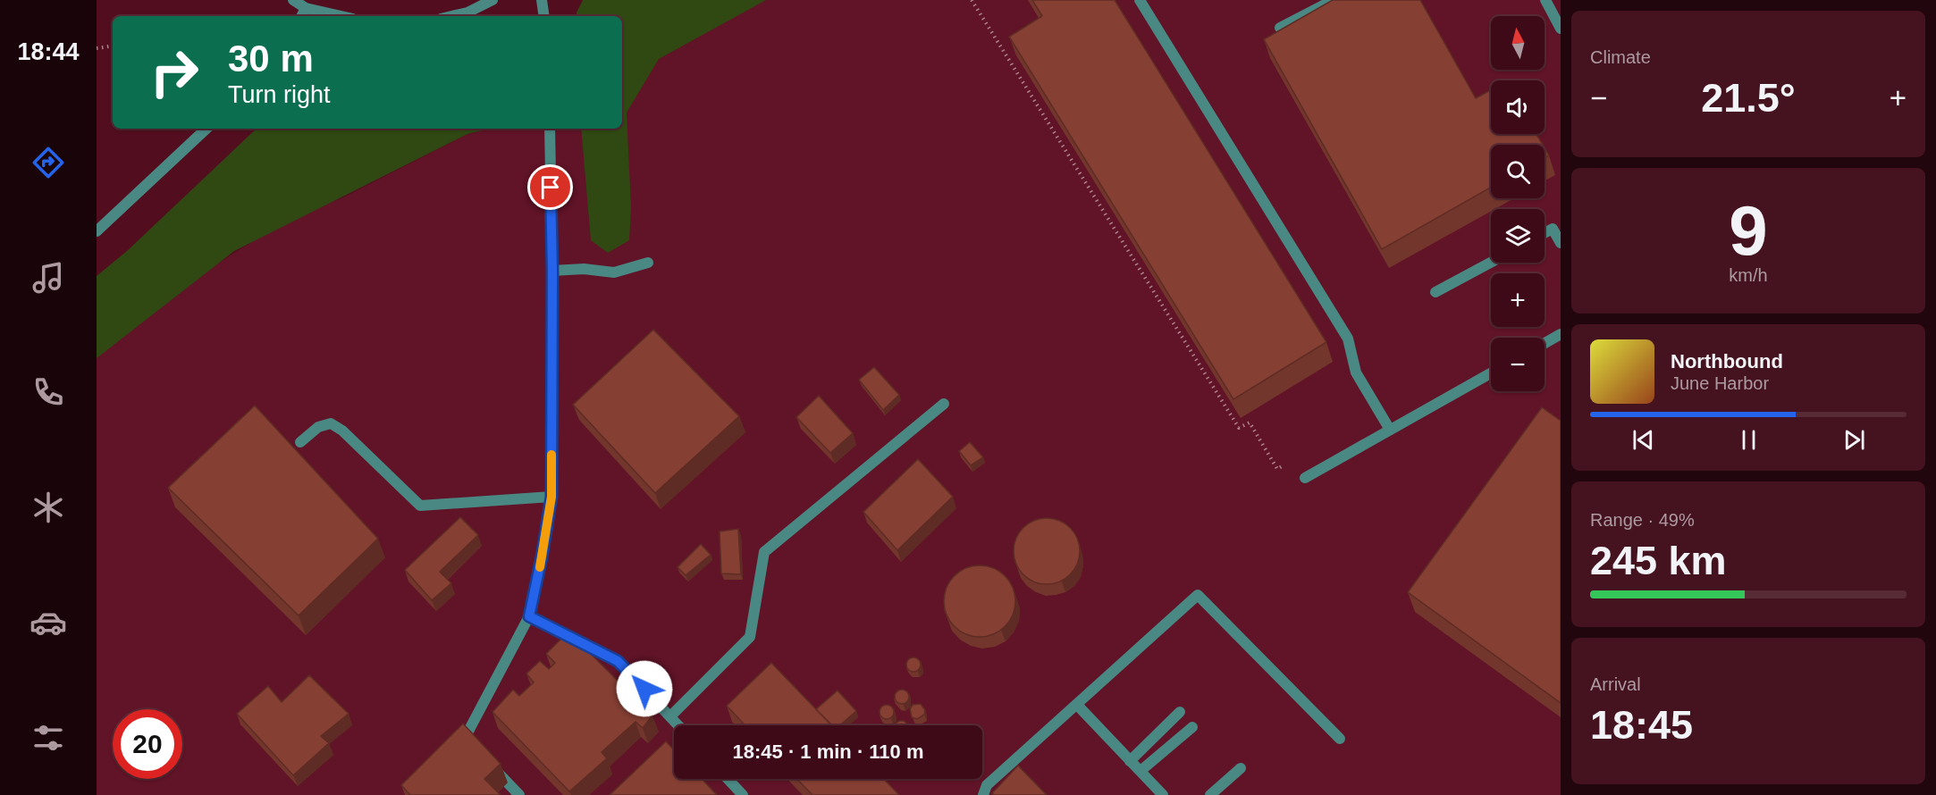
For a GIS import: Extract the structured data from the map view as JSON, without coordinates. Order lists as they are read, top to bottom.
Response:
{
  "north": "top",
  "page": {
    "tabs": "18:44",
    "tile": [
      "Climate",
      ["9", "km/h"],
      ["Range · 49%", "245 km"],
      ["Arrival", "18:45"]
    ],
    "map_buttons": ["+", "−"],
    "turn": ["30 m", "Turn right"],
    "heat": ["−", "21.5°", "+"],
    "song": ["Northbound", "June Harbor"],
    "limit": "20",
    "trip": "18:45 · 1 min · 110 m"
  }
}
